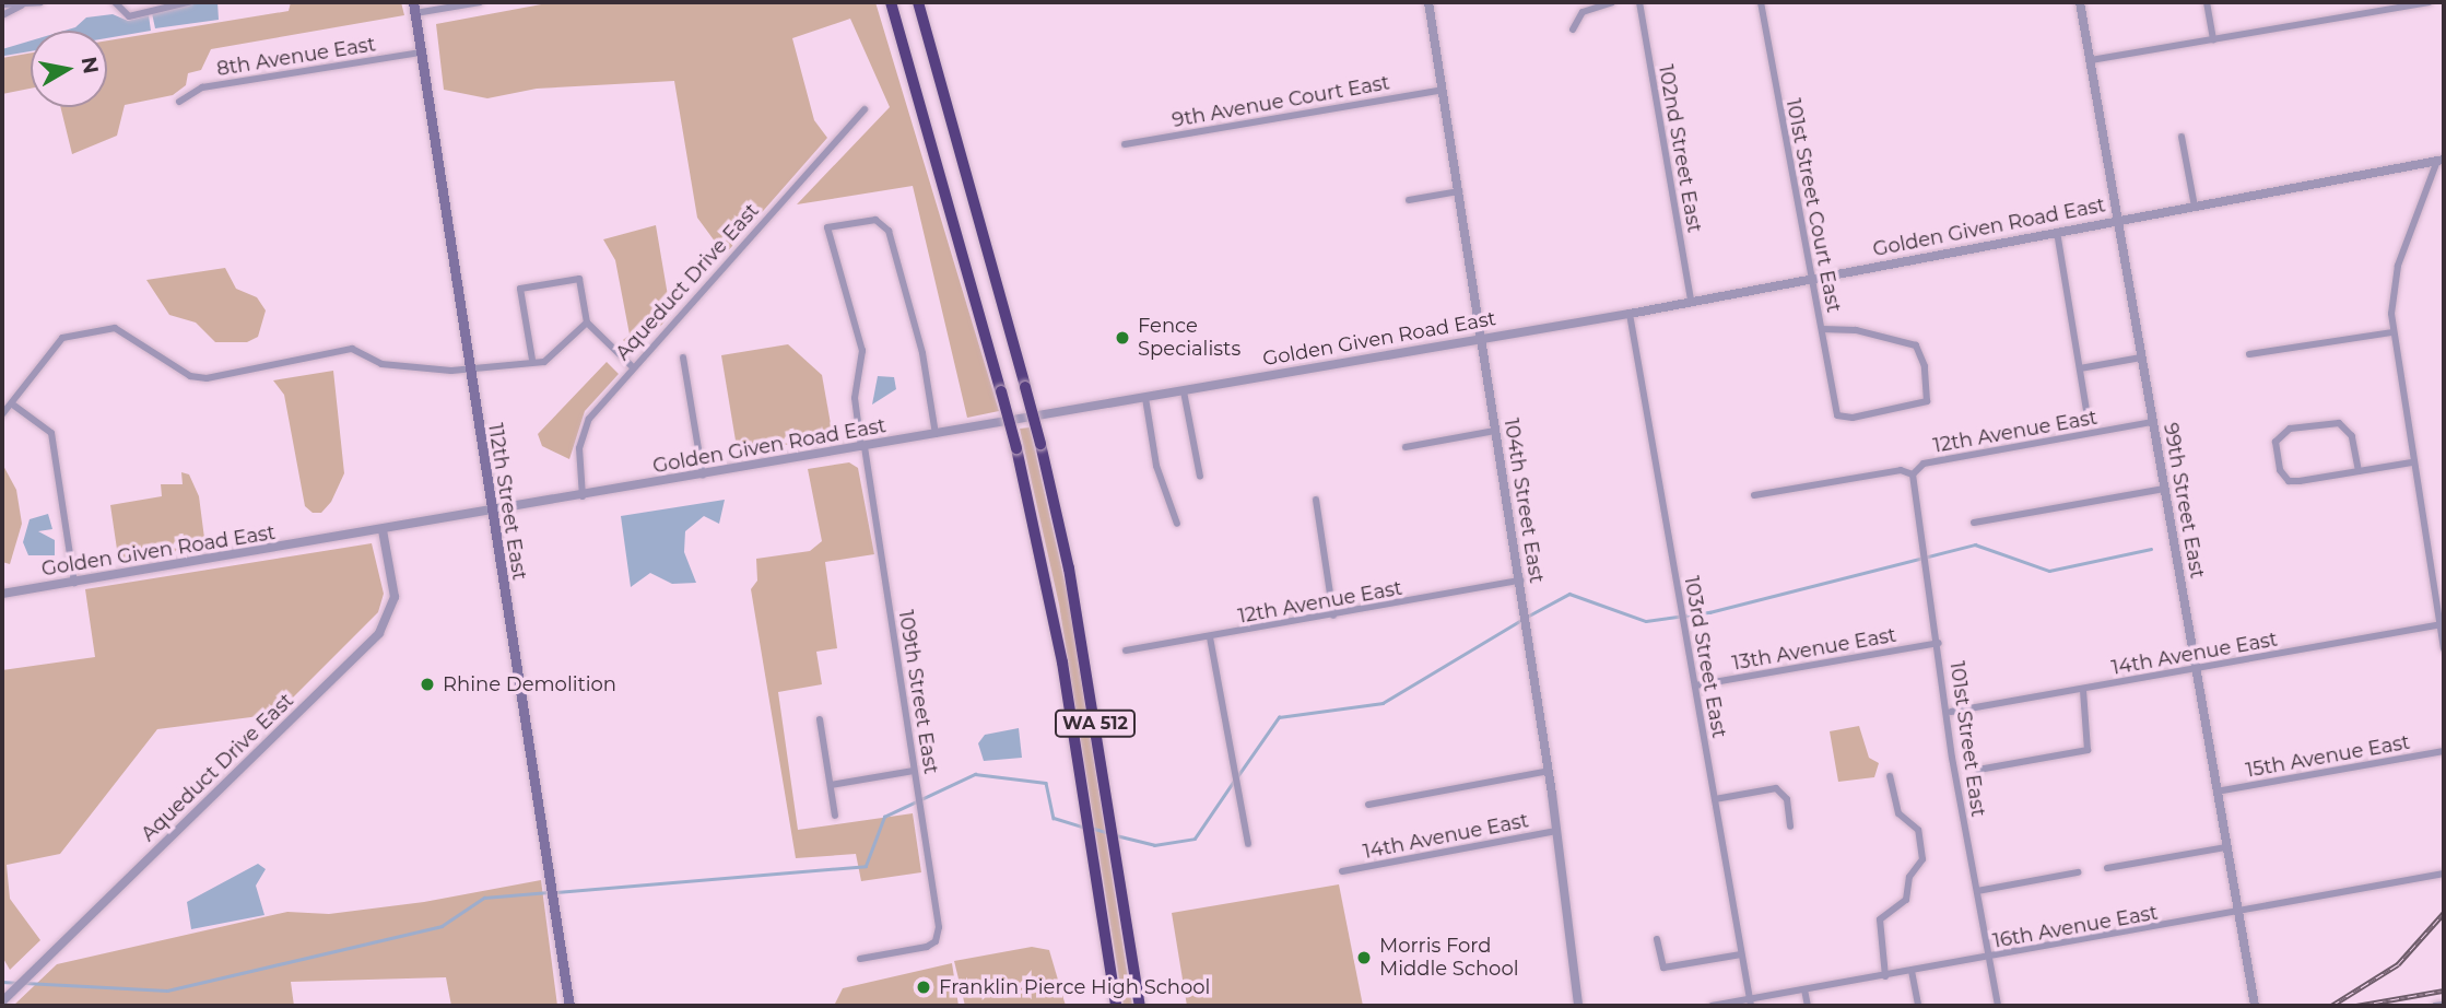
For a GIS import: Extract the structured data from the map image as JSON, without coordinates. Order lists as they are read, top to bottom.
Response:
{
  "streets": {
    "highway": ["WA 512"],
    "main road": ["112th Street East"],
    "street": [
      "8th Avenue East",
      "9th Avenue Court East",
      "102nd Street East",
      "101st Street Court East",
      "Golden Given Road East",
      "Aqueduct Drive East",
      "12th Avenue East",
      "104th Street East",
      "99th Street East",
      "13th Avenue East",
      "14th Avenue East",
      "103rd Street East",
      "109th Street East",
      "101st Street East",
      "15th Avenue East",
      "16th Avenue East"
    ]
  },
  "crossings": [
    ["8th Avenue East", "112th Street East"],
    ["9th Avenue Court East", "104th Street East"],
    ["102nd Street East", "Golden Given Road East"],
    ["101st Street Court East", "Golden Given Road East"],
    ["Golden Given Road East", "Aqueduct Drive East"],
    ["Golden Given Road East", "104th Street East"],
    ["Golden Given Road East", "99th Street East"],
    ["Golden Given Road East", "112th Street East"],
    ["Golden Given Road East", "103rd Street East"],
    ["Golden Given Road East", "109th Street East"],
    ["12th Avenue East", "104th Street East"],
    ["12th Avenue East", "99th Street East"],
    ["12th Avenue East", "101st Street East"],
    ["104th Street East", "14th Avenue East"],
    ["99th Street East", "14th Avenue East"],
    ["99th Street East", "15th Avenue East"],
    ["99th Street East", "16th Avenue East"],
    ["13th Avenue East", "103rd Street East"],
    ["13th Avenue East", "101st Street East"],
    ["14th Avenue East", "101st Street East"],
    ["103rd Street East", "16th Avenue East"],
    ["101st Street East", "16th Avenue East"]
  ],
  "places": [
    "Fence Specialists",
    "Rhine Demolition",
    "Morris Ford Middle School",
    "Franklin Pierce High School"
  ],
  "north": "right"
}
